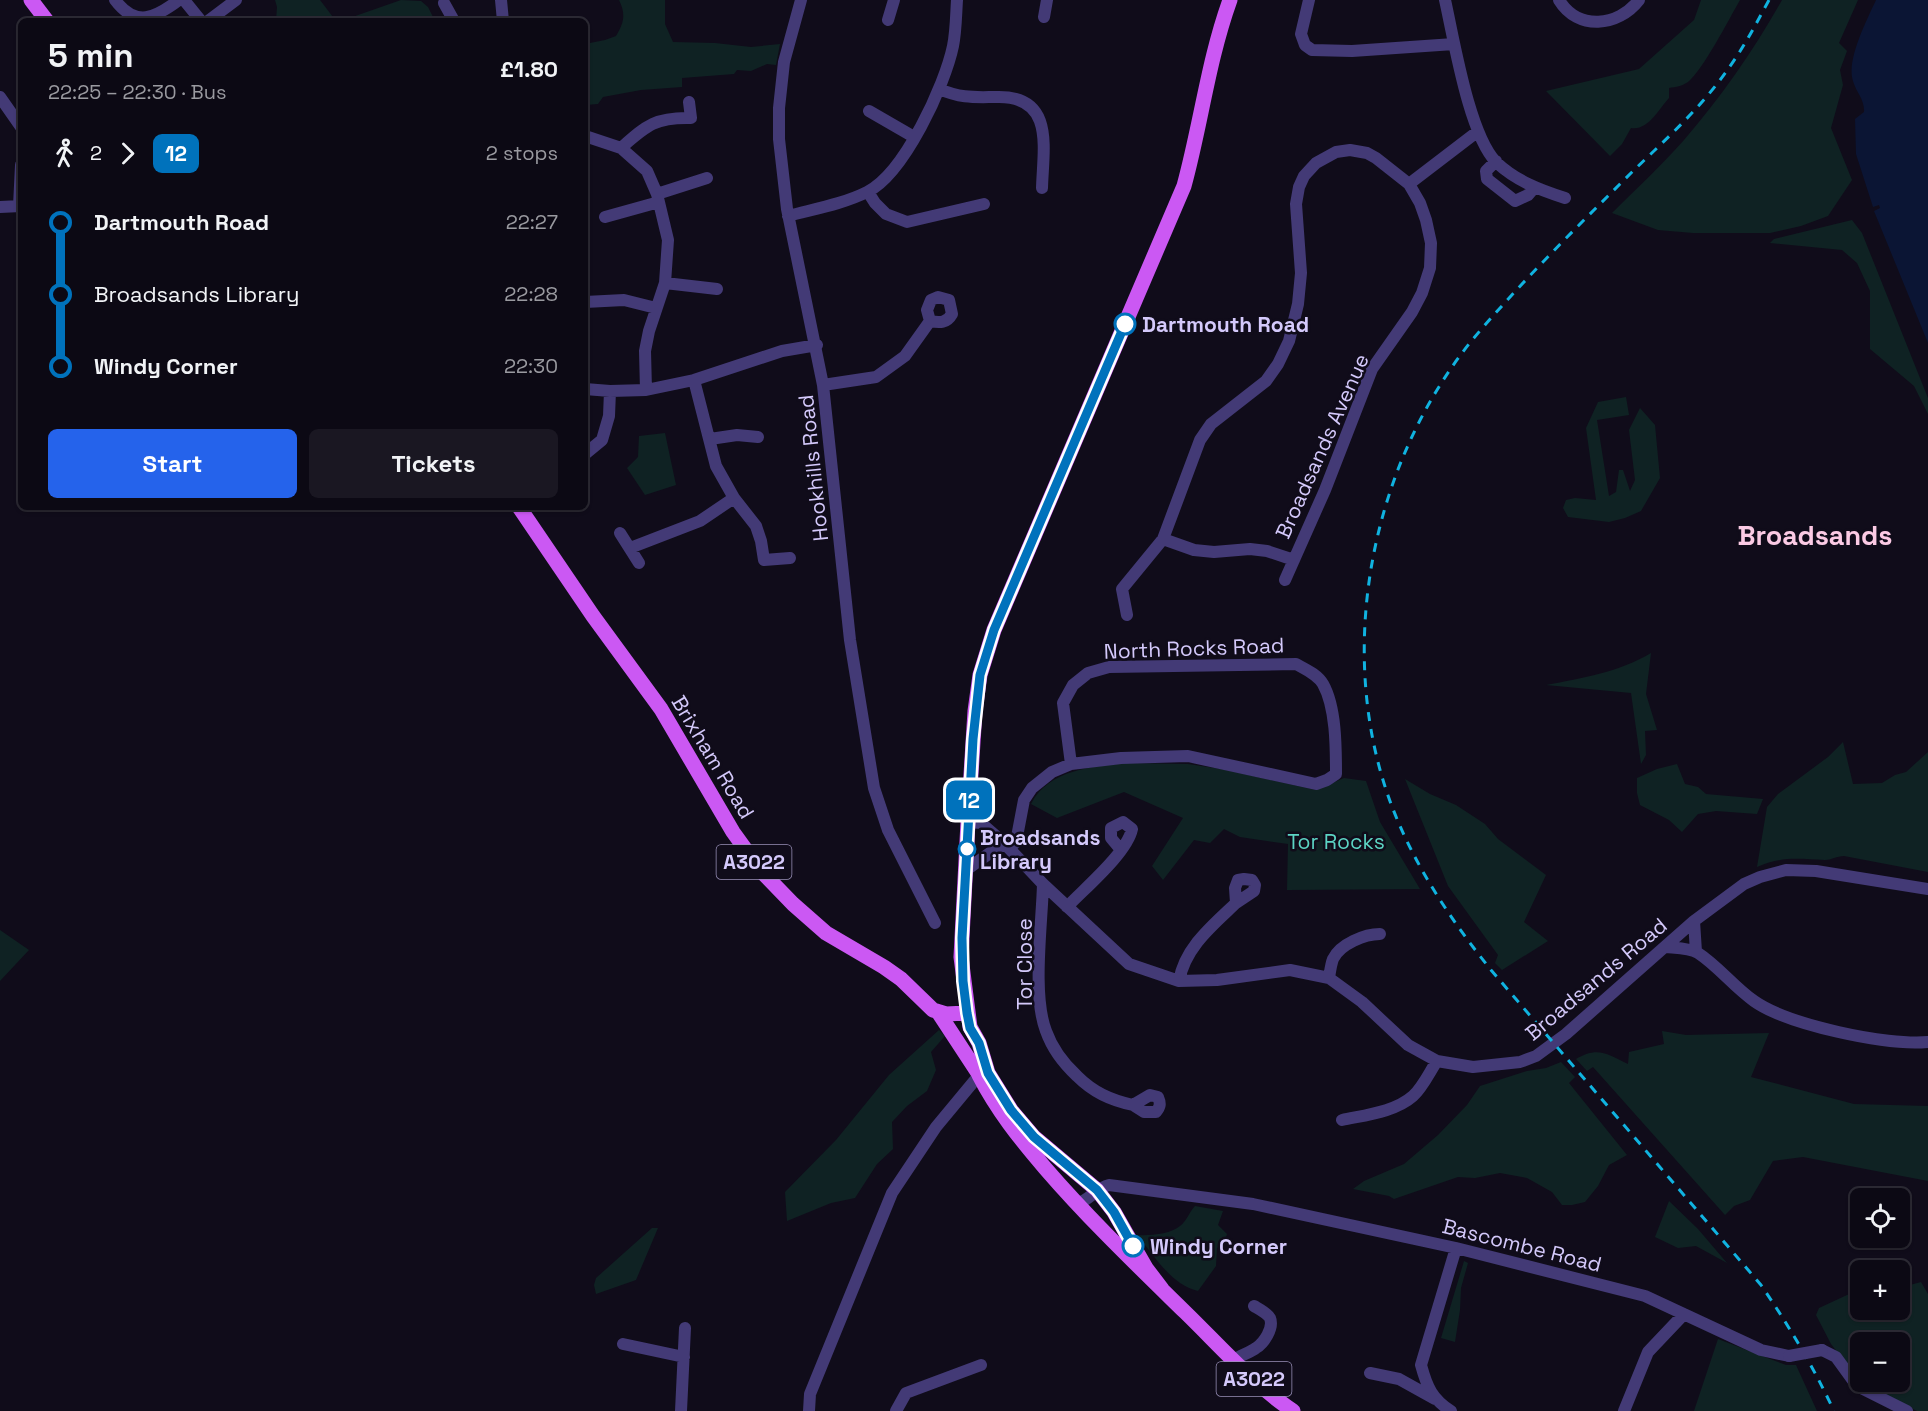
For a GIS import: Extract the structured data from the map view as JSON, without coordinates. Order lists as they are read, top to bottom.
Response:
{
  "streets": {
    "main road": ["Brixham Road", "A3022"],
    "street": [
      "Broadsands Avenue",
      "Hookhills Road",
      "North Rocks Road",
      "Tor Close",
      "Broadsands Road",
      "Bascombe Road"
    ]
  },
  "crossings": [
    ["North Rocks Road", "Broadsands Road"],
    ["Brixham Road", "A3022"],
    ["A3022", "Bascombe Road"],
    ["Tor Close", "Broadsands Road"]
  ],
  "districts": ["Broadsands"],
  "parks": ["Tor Rocks"],
  "places": ["Dartmouth Road", "Broadsands Library", "Windy Corner"],
  "lines": ["bus line 12"],
  "page": {
    "on_map": "12",
    "heading": ["5 min", "22:25 – 22:30 · Bus", "£1.80"],
    "legs": ["2", "12", "2 stops"],
    "list": [
      {
        "name": "Dartmouth Road",
        "value": "22:27"
      },
      {
        "name": "Broadsands Library",
        "value": "22:28"
      },
      {
        "name": "Windy Corner",
        "value": "22:30"
      }
    ],
    "buttons": ["Start", "Tickets"],
    "map_buttons": ["+", "−"]
  }
}
